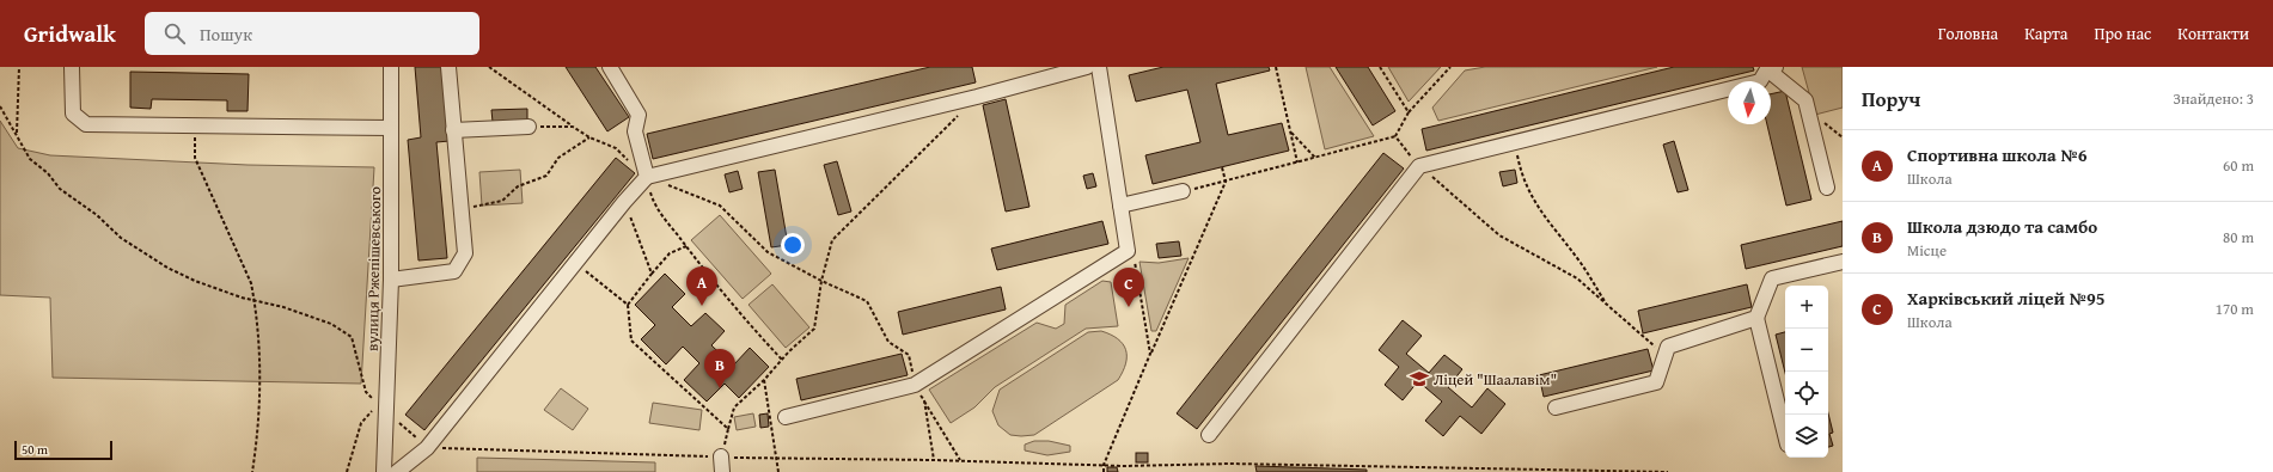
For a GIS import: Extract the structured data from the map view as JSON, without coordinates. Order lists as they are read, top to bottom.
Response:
{
  "streets": {
    "street": ["вулиця Ржепішевського"]
  },
  "places": {
    "school or university": ["Ліцей \"Шаалавім\""]
  },
  "scale_bar": "50 m",
  "north": "bottom",
  "page": {
    "header": "Gridwalk",
    "search": "Пошук",
    "nav": [
      "Головна",
      "Карта",
      "Про нас",
      "Контакти"
    ],
    "heading": ["Поруч", "Знайдено: 3"],
    "list": [
      {
        "mark": "A",
        "name": "Спортивна школа №6",
        "note": "Школа",
        "value": "60 m"
      },
      {
        "mark": "B",
        "name": "Школа дзюдо та самбо",
        "note": "Місце",
        "value": "80 m"
      },
      {
        "mark": "C",
        "name": "Харківський ліцей №95",
        "note": "Школа",
        "value": "170 m"
      }
    ],
    "pins": ["A", "C", "B"],
    "map_buttons": ["+", "−"],
    "scale": "50 m"
  }
}
